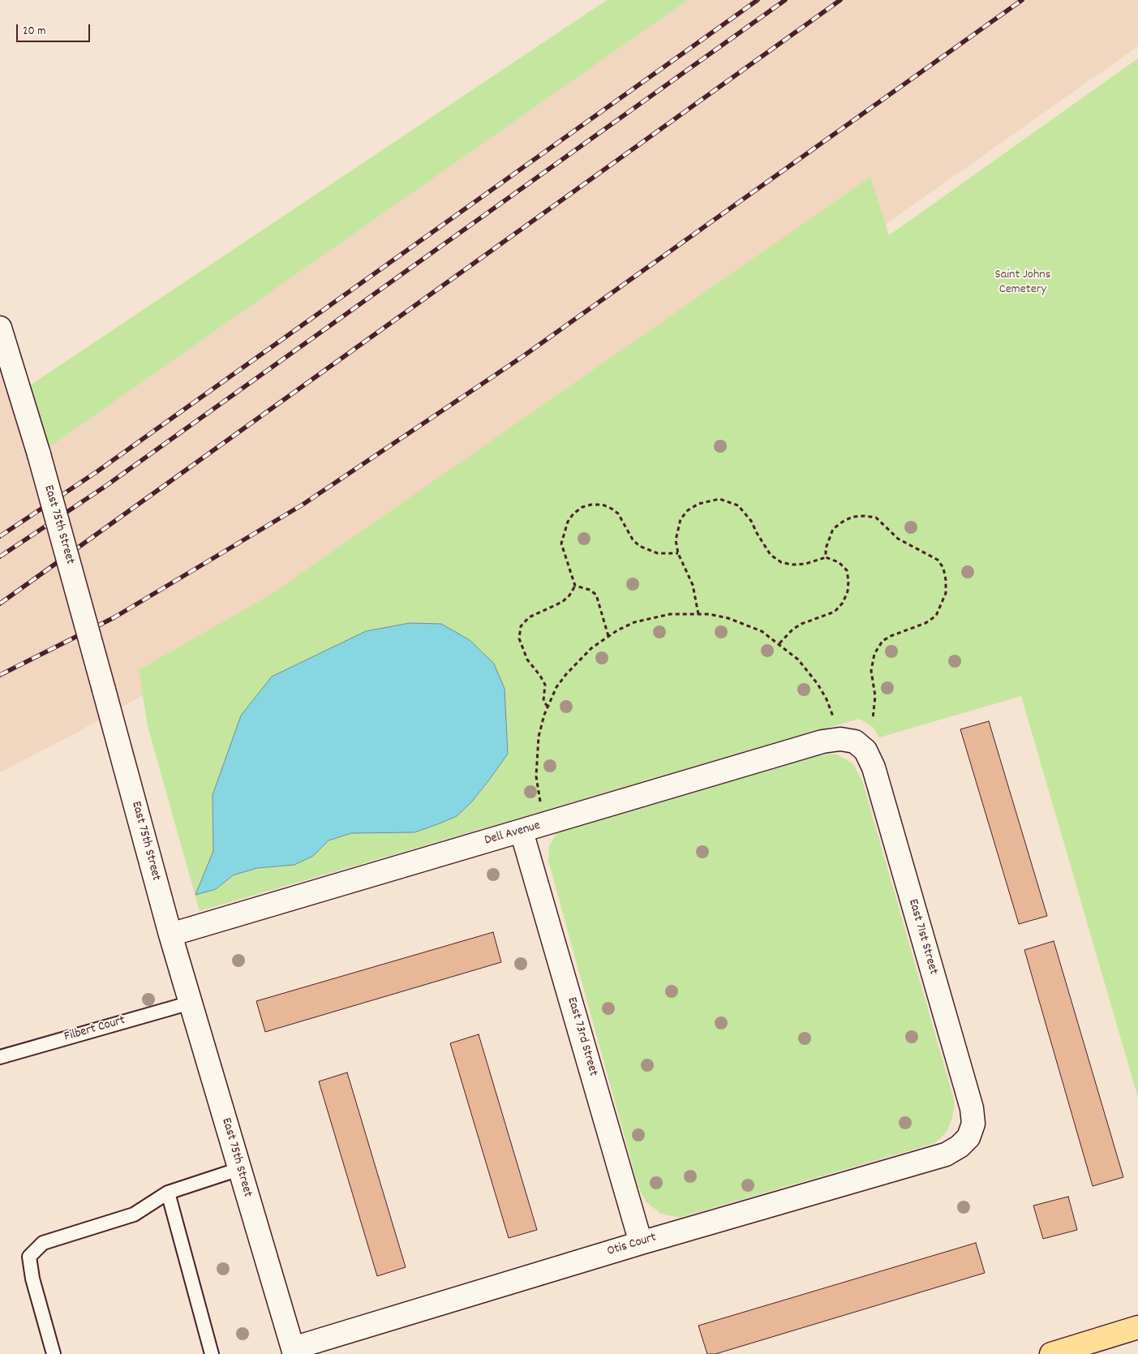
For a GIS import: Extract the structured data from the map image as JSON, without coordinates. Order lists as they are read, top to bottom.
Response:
{
  "streets": {
    "street": [
      "East 75th Street",
      "Dell Avenue",
      "East 71st Street",
      "East 73rd Street",
      "Otis Court"
    ],
    "lane": ["Filbert Court"]
  },
  "crossings": [
    ["East 75th Street", "Dell Avenue"],
    ["East 75th Street", "Filbert Court"],
    ["East 75th Street", "Otis Court"],
    ["Dell Avenue", "East 71st Street"],
    ["Dell Avenue", "East 73rd Street"],
    ["East 71st Street", "Otis Court"],
    ["East 73rd Street", "Otis Court"]
  ],
  "parks": ["Saint Johns Cemetery"],
  "scale_bar": "20 m"
}
